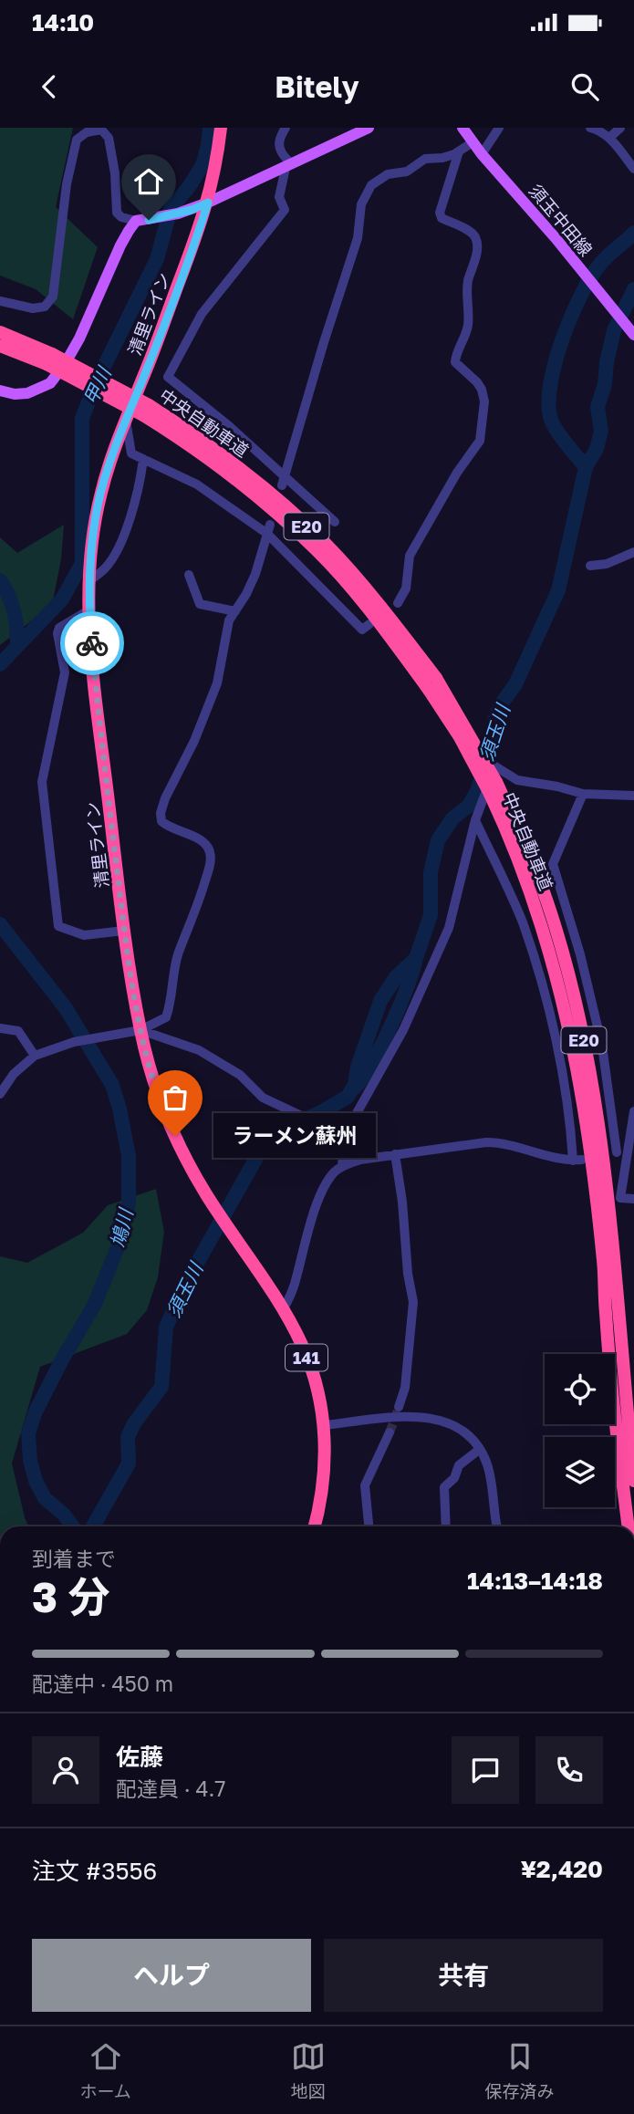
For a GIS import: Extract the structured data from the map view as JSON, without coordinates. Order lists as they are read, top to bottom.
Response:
{
  "streets": {
    "highway": [
      "清里ライン",
      "中央自動車道",
      "E20",
      "141"
    ],
    "main road": ["須玉中田線"]
  },
  "water": ["甲川", "須玉川", "鳩川"],
  "places": ["ラーメン蘇州"],
  "page": {
    "status": "14:10",
    "header": "Bitely",
    "bubble": "ラーメン蘇州",
    "heading": ["3 分", "到着まで", "14:13–14:18"],
    "panel": [
      "佐藤",
      "配達員 · 4.7",
      "注文 #3556",
      "¥2,420"
    ],
    "bar": "配達中 · 450 m",
    "buttons": ["ヘルプ", "共有"],
    "tabs": ["ホーム", "地図", "保存済み"]
  }
}
